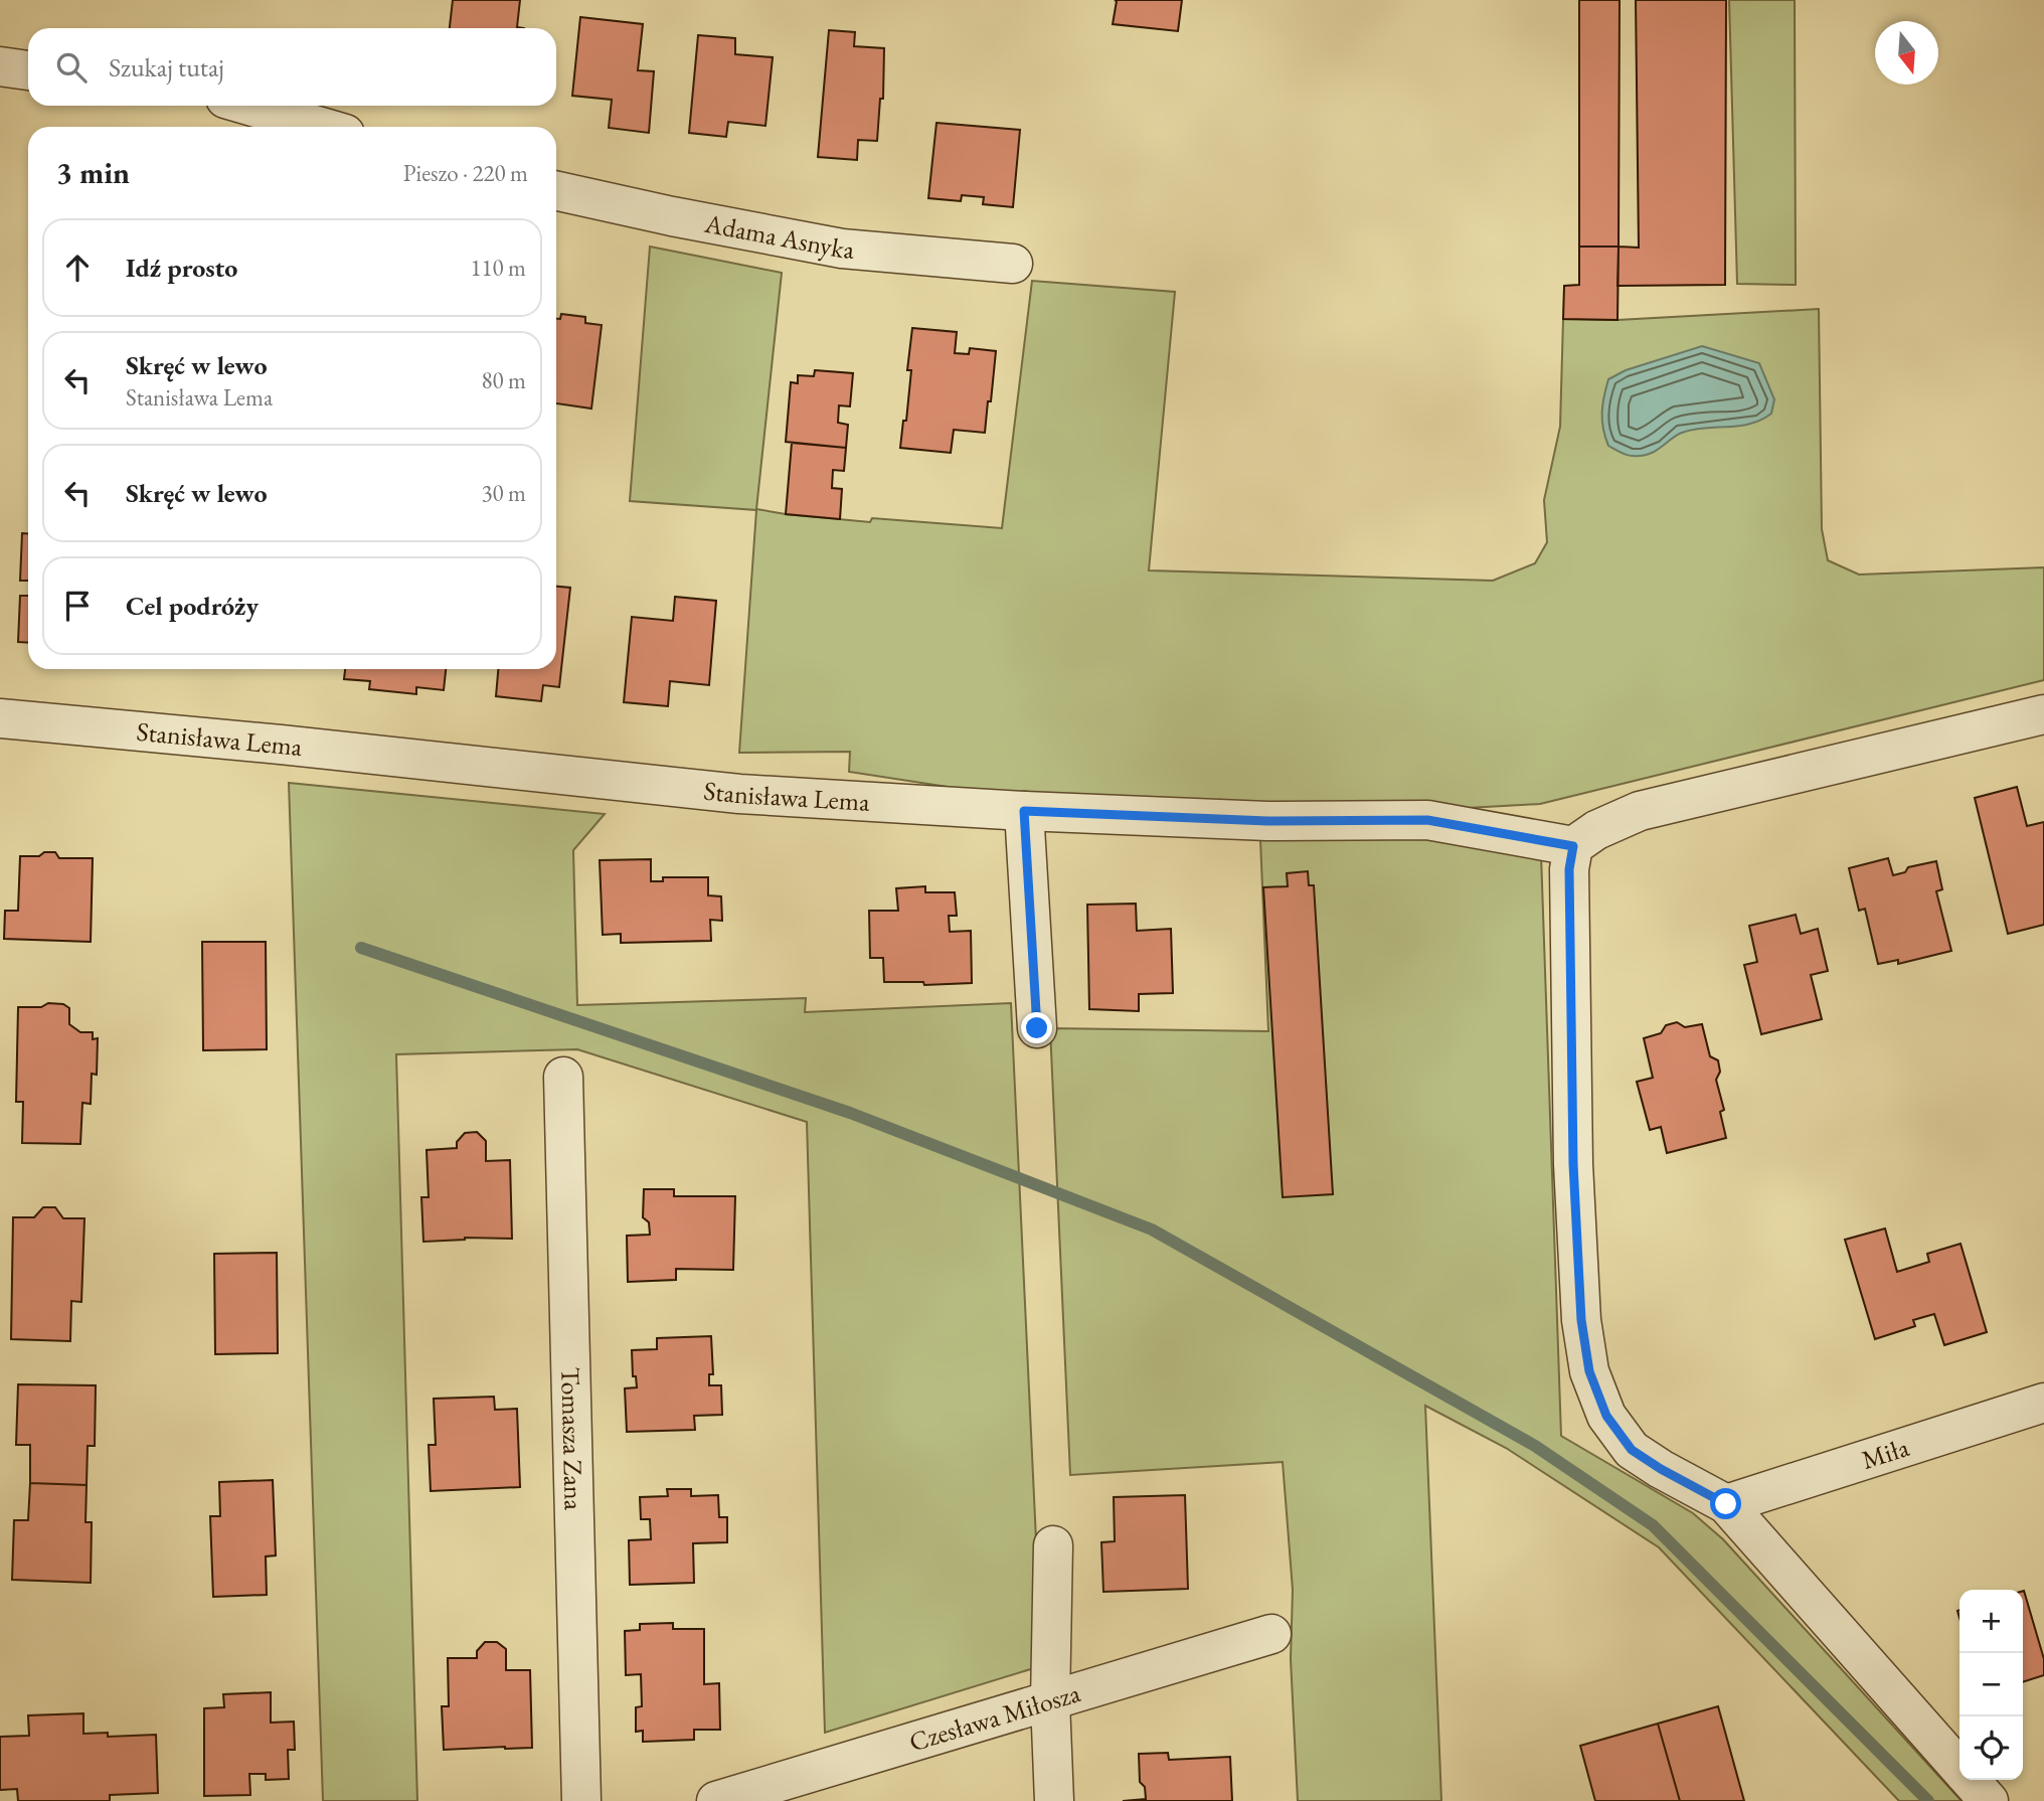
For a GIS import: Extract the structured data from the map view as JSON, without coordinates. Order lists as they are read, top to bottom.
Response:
{
  "streets": {
    "street": [
      "Adama Asnyka",
      "Stanisława Lema",
      "Tomasza Zana",
      "Miła",
      "Czesława Miłosza"
    ]
  },
  "north": "bottom",
  "page": {
    "search": "Szukaj tutaj",
    "heading": ["3 min", "Pieszo · 220 m"],
    "list": [
      ["Idź prosto", "110 m"],
      ["Skręć w lewo", "Stanisława Lema", "80 m"],
      ["Skręć w lewo", "30 m"],
      "Cel podróży"
    ],
    "map_buttons": ["+", "−"]
  }
}
